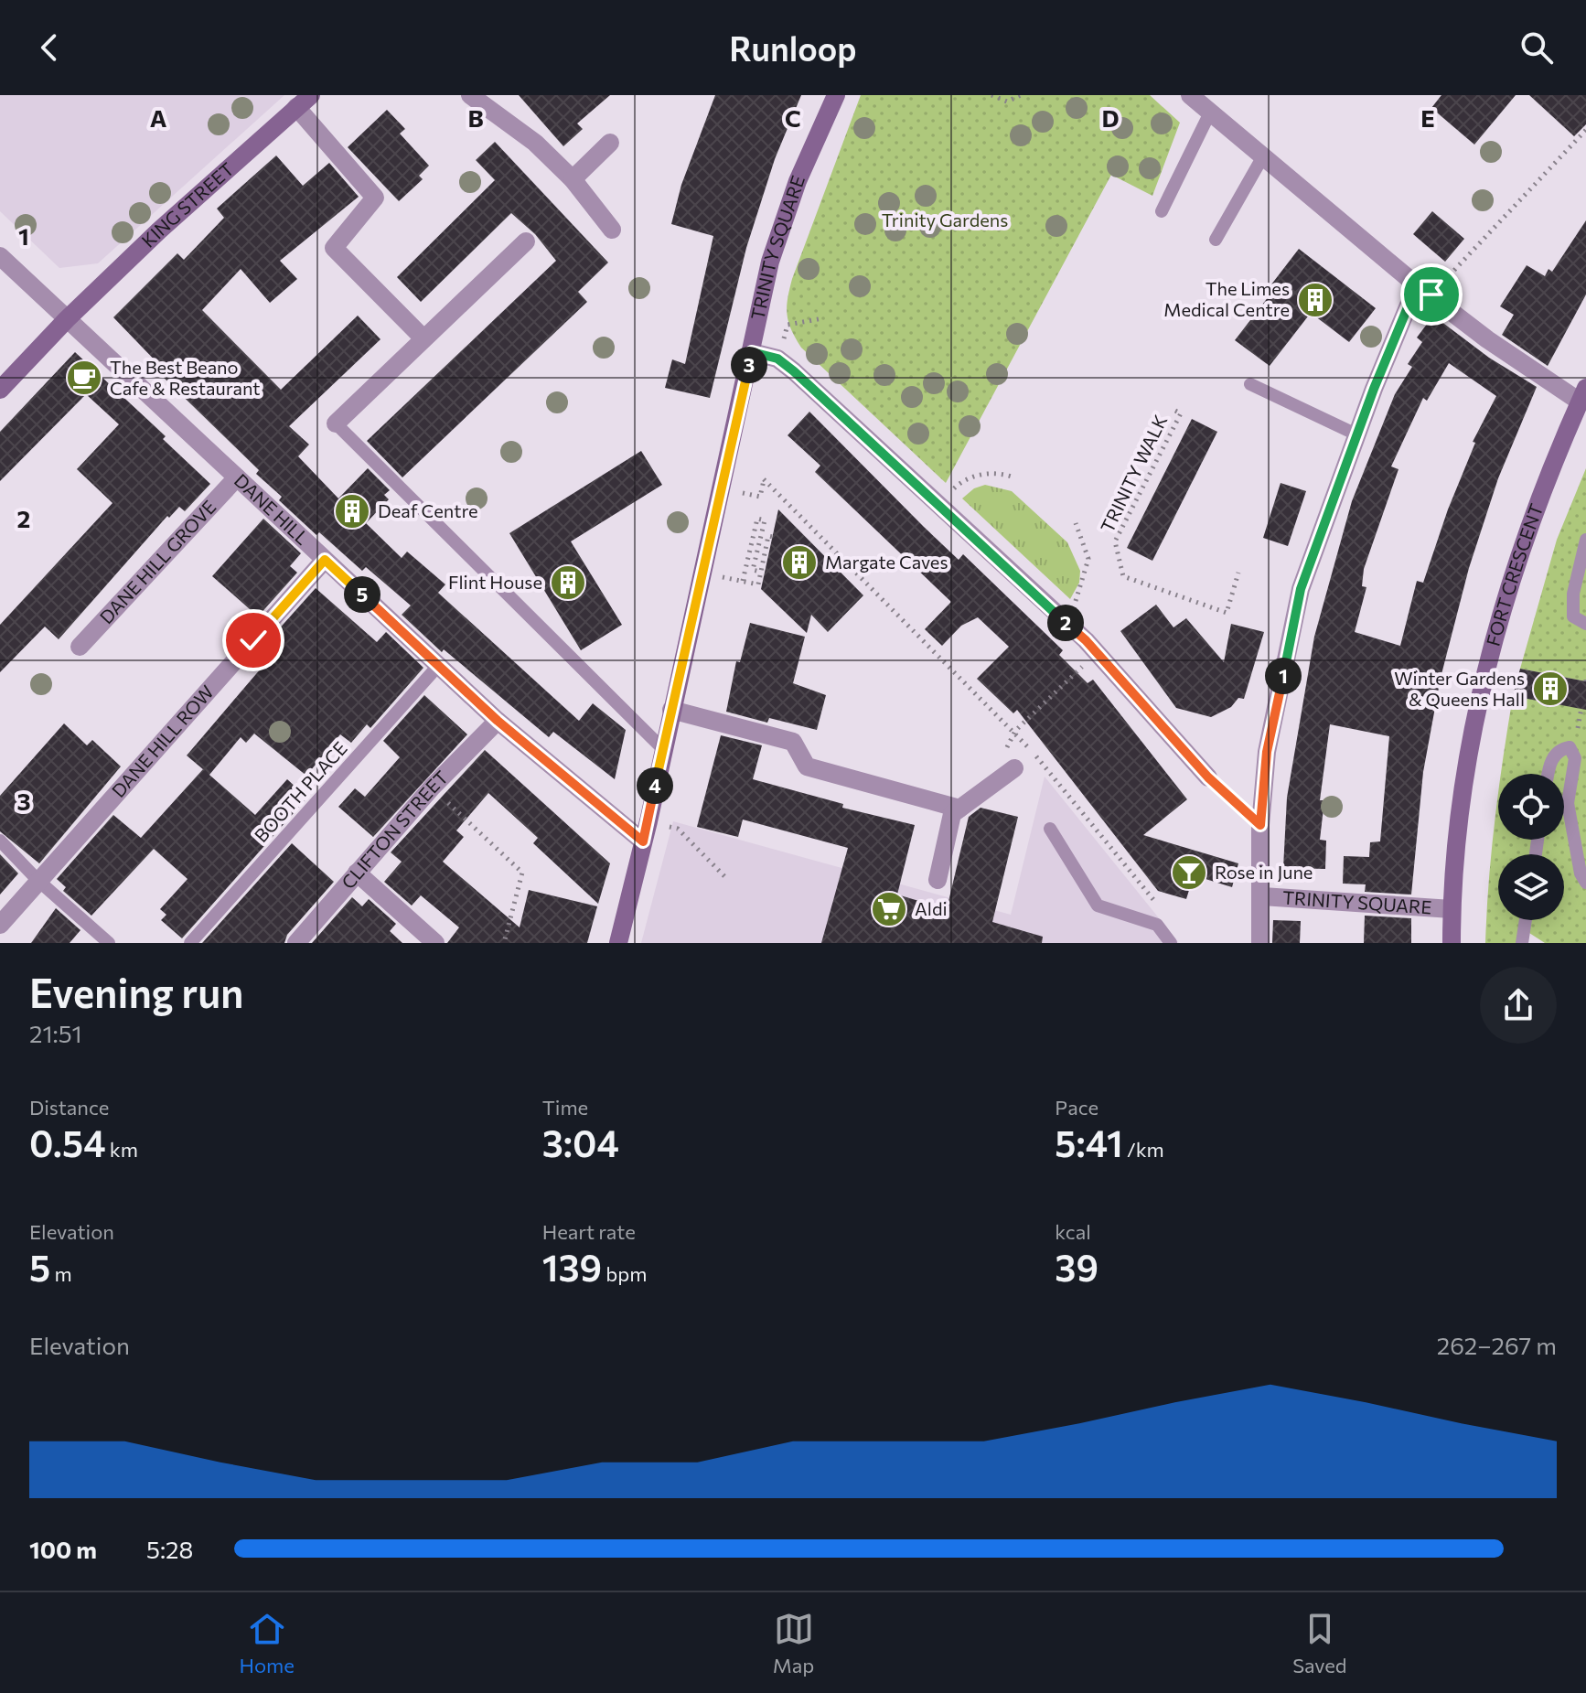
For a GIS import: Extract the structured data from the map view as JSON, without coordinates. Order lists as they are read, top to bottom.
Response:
{
  "streets": {
    "main road": ["KING STREET", "TRINITY SQUARE", "FORT CRESCENT"],
    "street": [
      "DANE HILL",
      "DANE HILL GROVE",
      "DANE HILL ROW",
      "CLIFTON STREET"
    ],
    "lane": ["BOOTH PLACE"],
    "path": ["TRINITY WALK"]
  },
  "crossings": [
    ["KING STREET", "DANE HILL"],
    ["TRINITY SQUARE", "DANE HILL"],
    ["TRINITY SQUARE", "FORT CRESCENT"],
    ["DANE HILL", "DANE HILL GROVE"],
    ["DANE HILL", "DANE HILL ROW"],
    ["DANE HILL", "BOOTH PLACE"],
    ["DANE HILL", "CLIFTON STREET"]
  ],
  "parks": ["Trinity Gardens"],
  "places": {
    "building": [
      "The Limes Medical Centre",
      "Deaf Centre",
      "Margate Caves",
      "Flint House",
      "Winter Gardens & Queens Hall"
    ],
    "cafe": ["The Best Beano Cafe & Restaurant"],
    "bar": ["Rose in June"],
    "supermarket": ["Aldi"]
  },
  "page": {
    "header": "Runloop",
    "pins": [
      "3",
      "5",
      "2",
      "1",
      "4"
    ],
    "heading": ["Evening run", "21:51"],
    "stats": [
      ["Distance", "0.54 km"],
      ["Time", "3:04"],
      ["Pace", "5:41 /km"],
      ["Elevation", "5 m"],
      ["Heart rate", "139 bpm"],
      ["kcal", "39"]
    ],
    "chart": ["Elevation", "262–267 m"],
    "list": [
      {
        "name": "100 m",
        "note": "5:28"
      }
    ],
    "tabs": ["Home", "Map", "Saved"]
  },
  "grid": {
    "columns": [
      "A",
      "B",
      "C",
      "D",
      "E"
    ],
    "rows": ["1", "2", "3"]
  }
}
